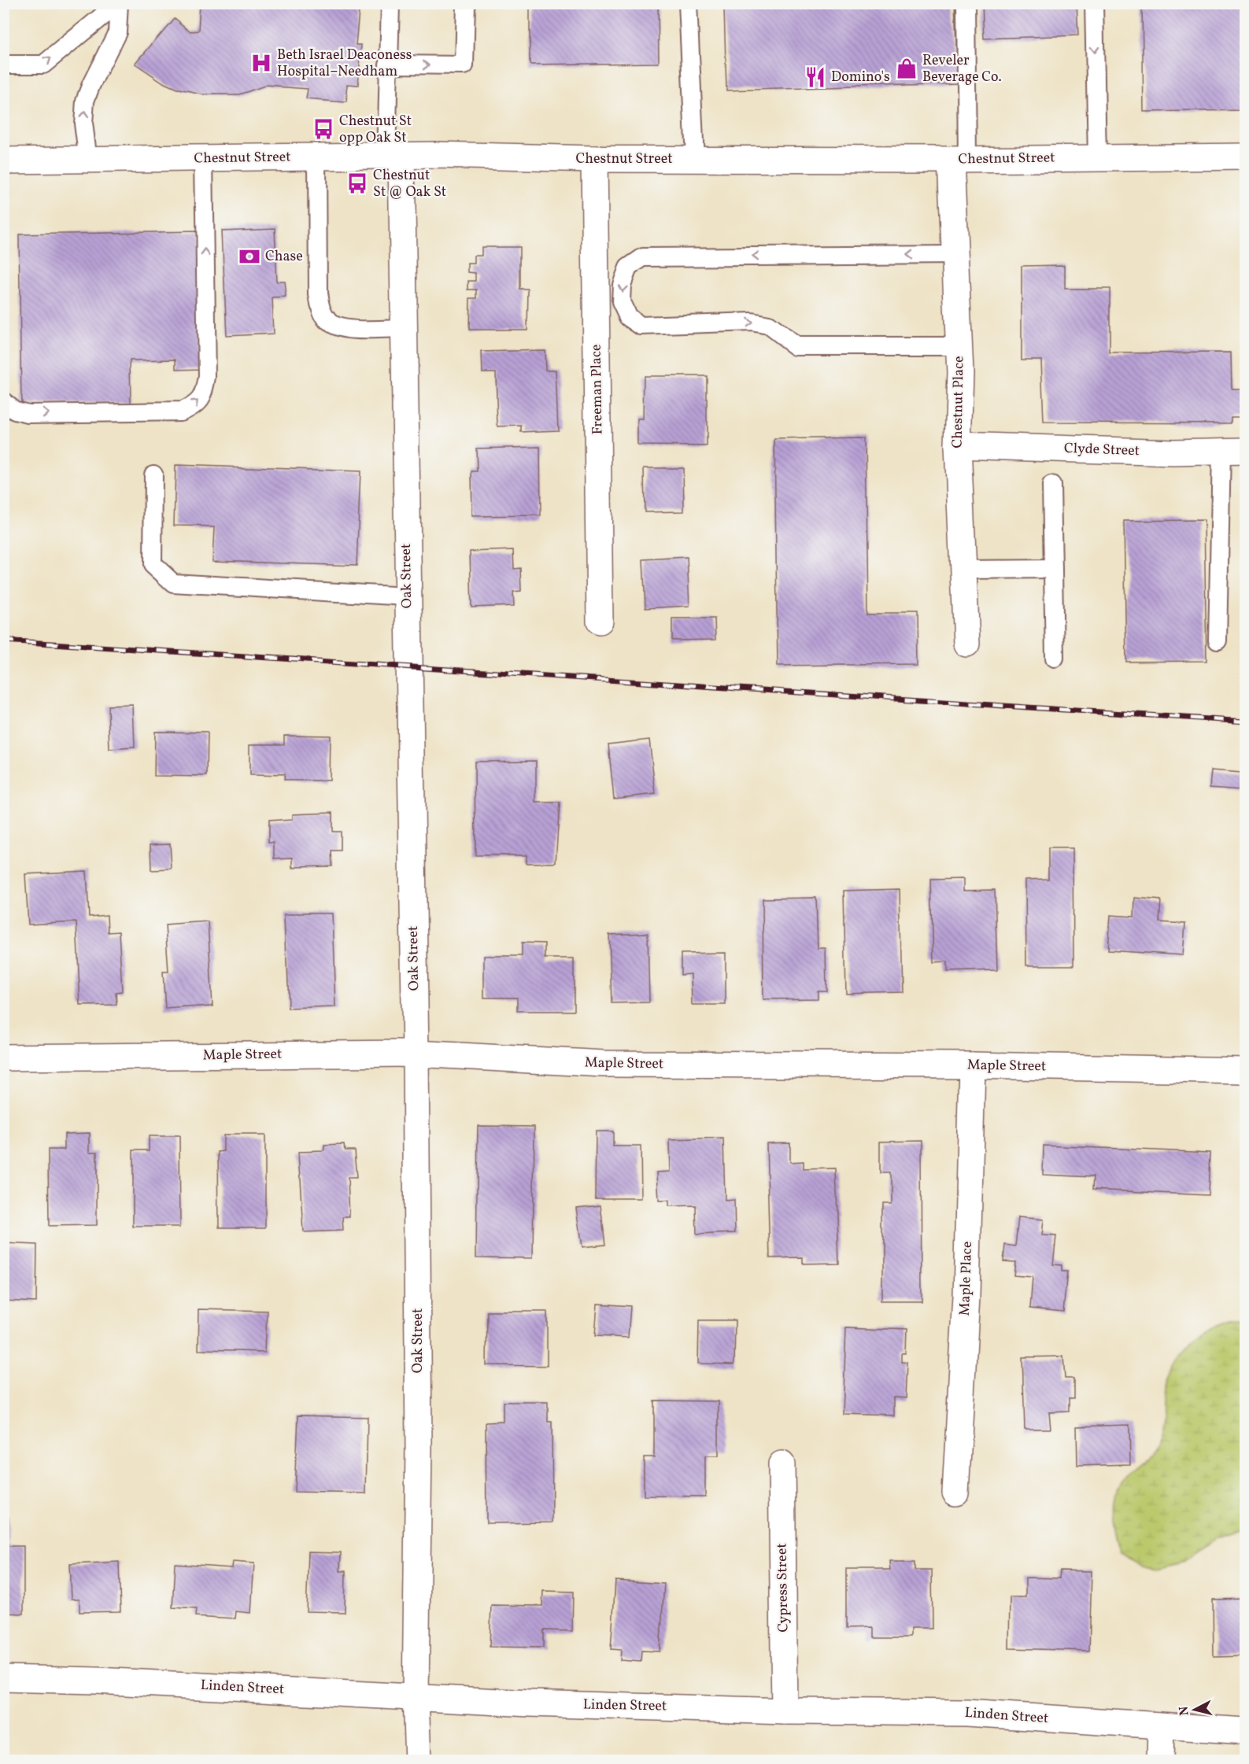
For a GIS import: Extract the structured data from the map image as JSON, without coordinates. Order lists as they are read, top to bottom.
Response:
{
  "streets": {
    "street": [
      "Chestnut Street",
      "Freeman Place",
      "Chestnut Place",
      "Clyde Street",
      "Oak Street",
      "Maple Street",
      "Maple Place",
      "Cypress Street",
      "Linden Street"
    ]
  },
  "crossings": [
    ["Chestnut Street", "Freeman Place"],
    ["Chestnut Street", "Chestnut Place"],
    ["Chestnut Street", "Oak Street"],
    ["Chestnut Place", "Clyde Street"],
    ["Oak Street", "Maple Street"],
    ["Oak Street", "Linden Street"],
    ["Maple Street", "Maple Place"],
    ["Cypress Street", "Linden Street"]
  ],
  "places": {
    "hospital": ["Beth Israel Deaconess Hospital–Needham"],
    "shop": ["Reveler Beverage Co."],
    "restaurant": ["Domino's"],
    "bus stop": ["Chestnut St opp Oak St", "Chestnut St @ Oak St"],
    "bank": ["Chase"]
  },
  "north": "left"
}
